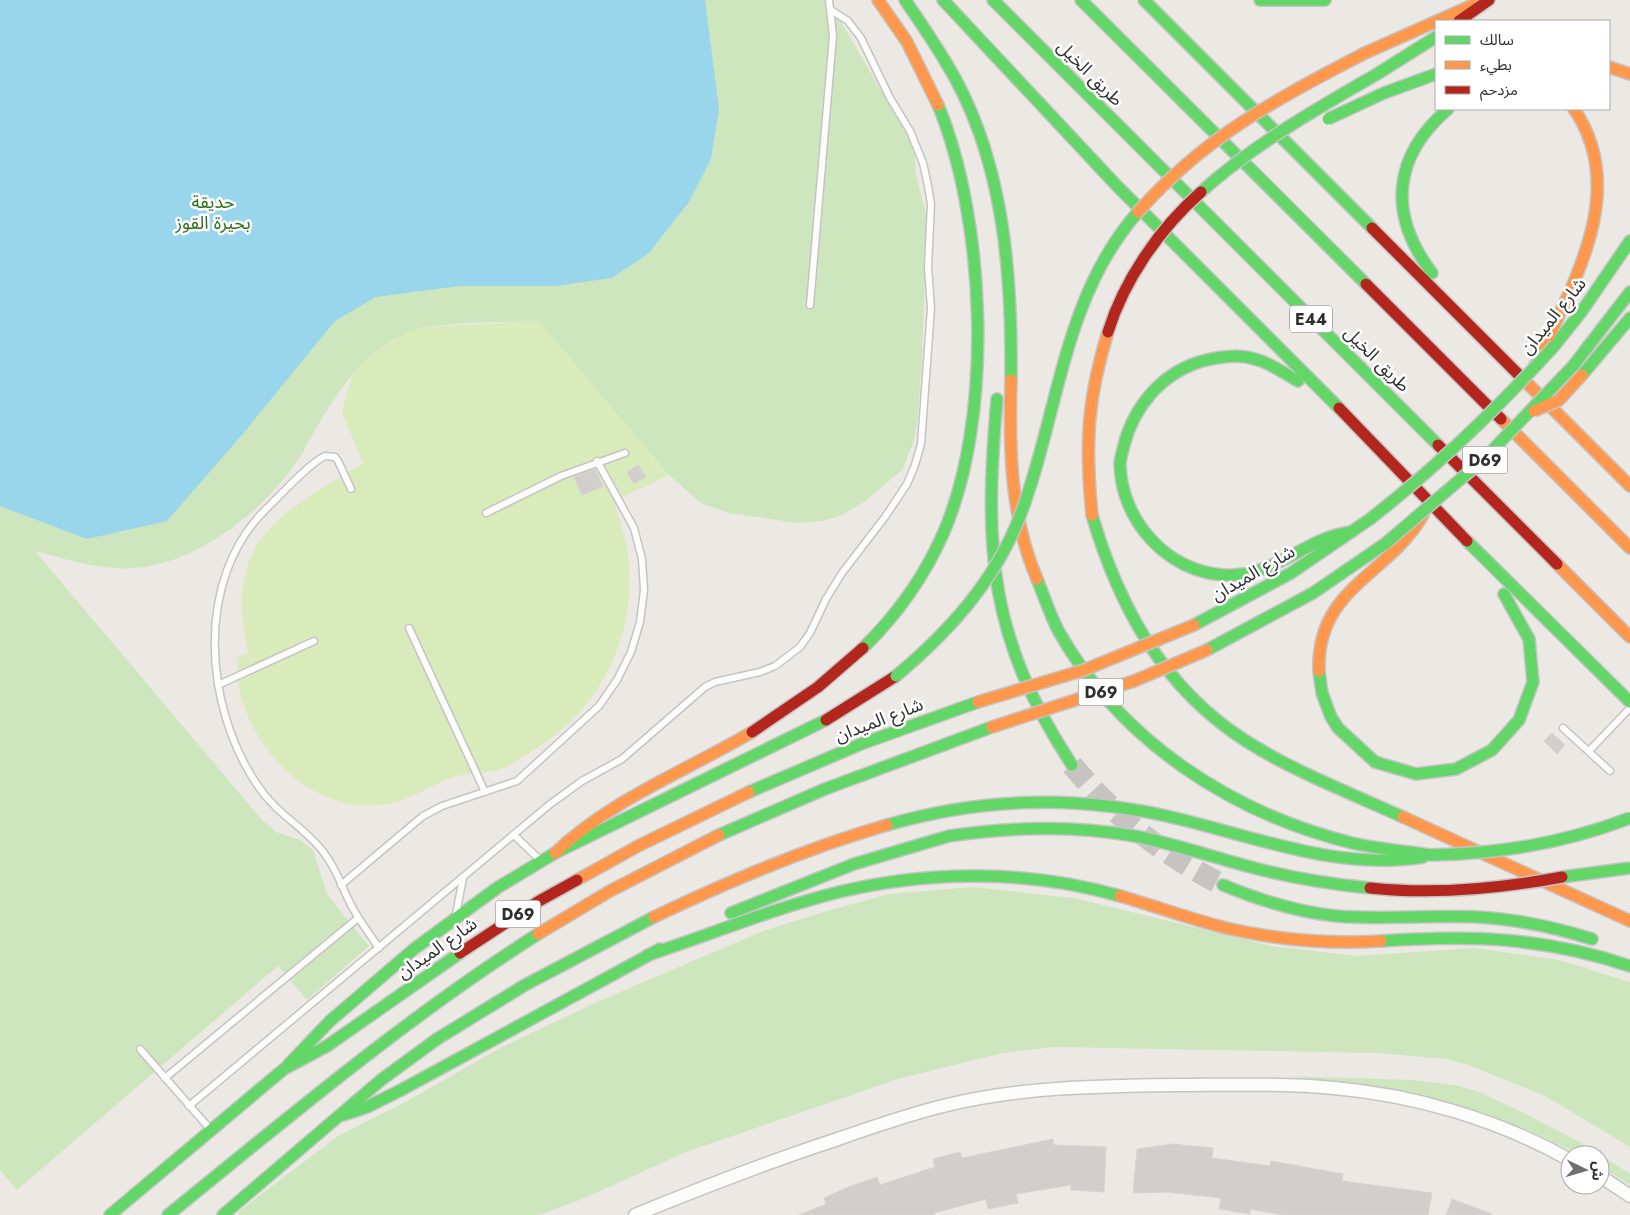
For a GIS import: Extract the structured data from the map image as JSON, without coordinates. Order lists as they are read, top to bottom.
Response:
{
  "streets": {
    "main road": [
      "طريق الخيل",
      "شارع الميدان",
      "E44",
      "D69"
    ]
  },
  "parks": ["حديقة بحيرة القوز"],
  "legend": ["سالك", "بطيء", "مزدحم"],
  "north": "right"
}
